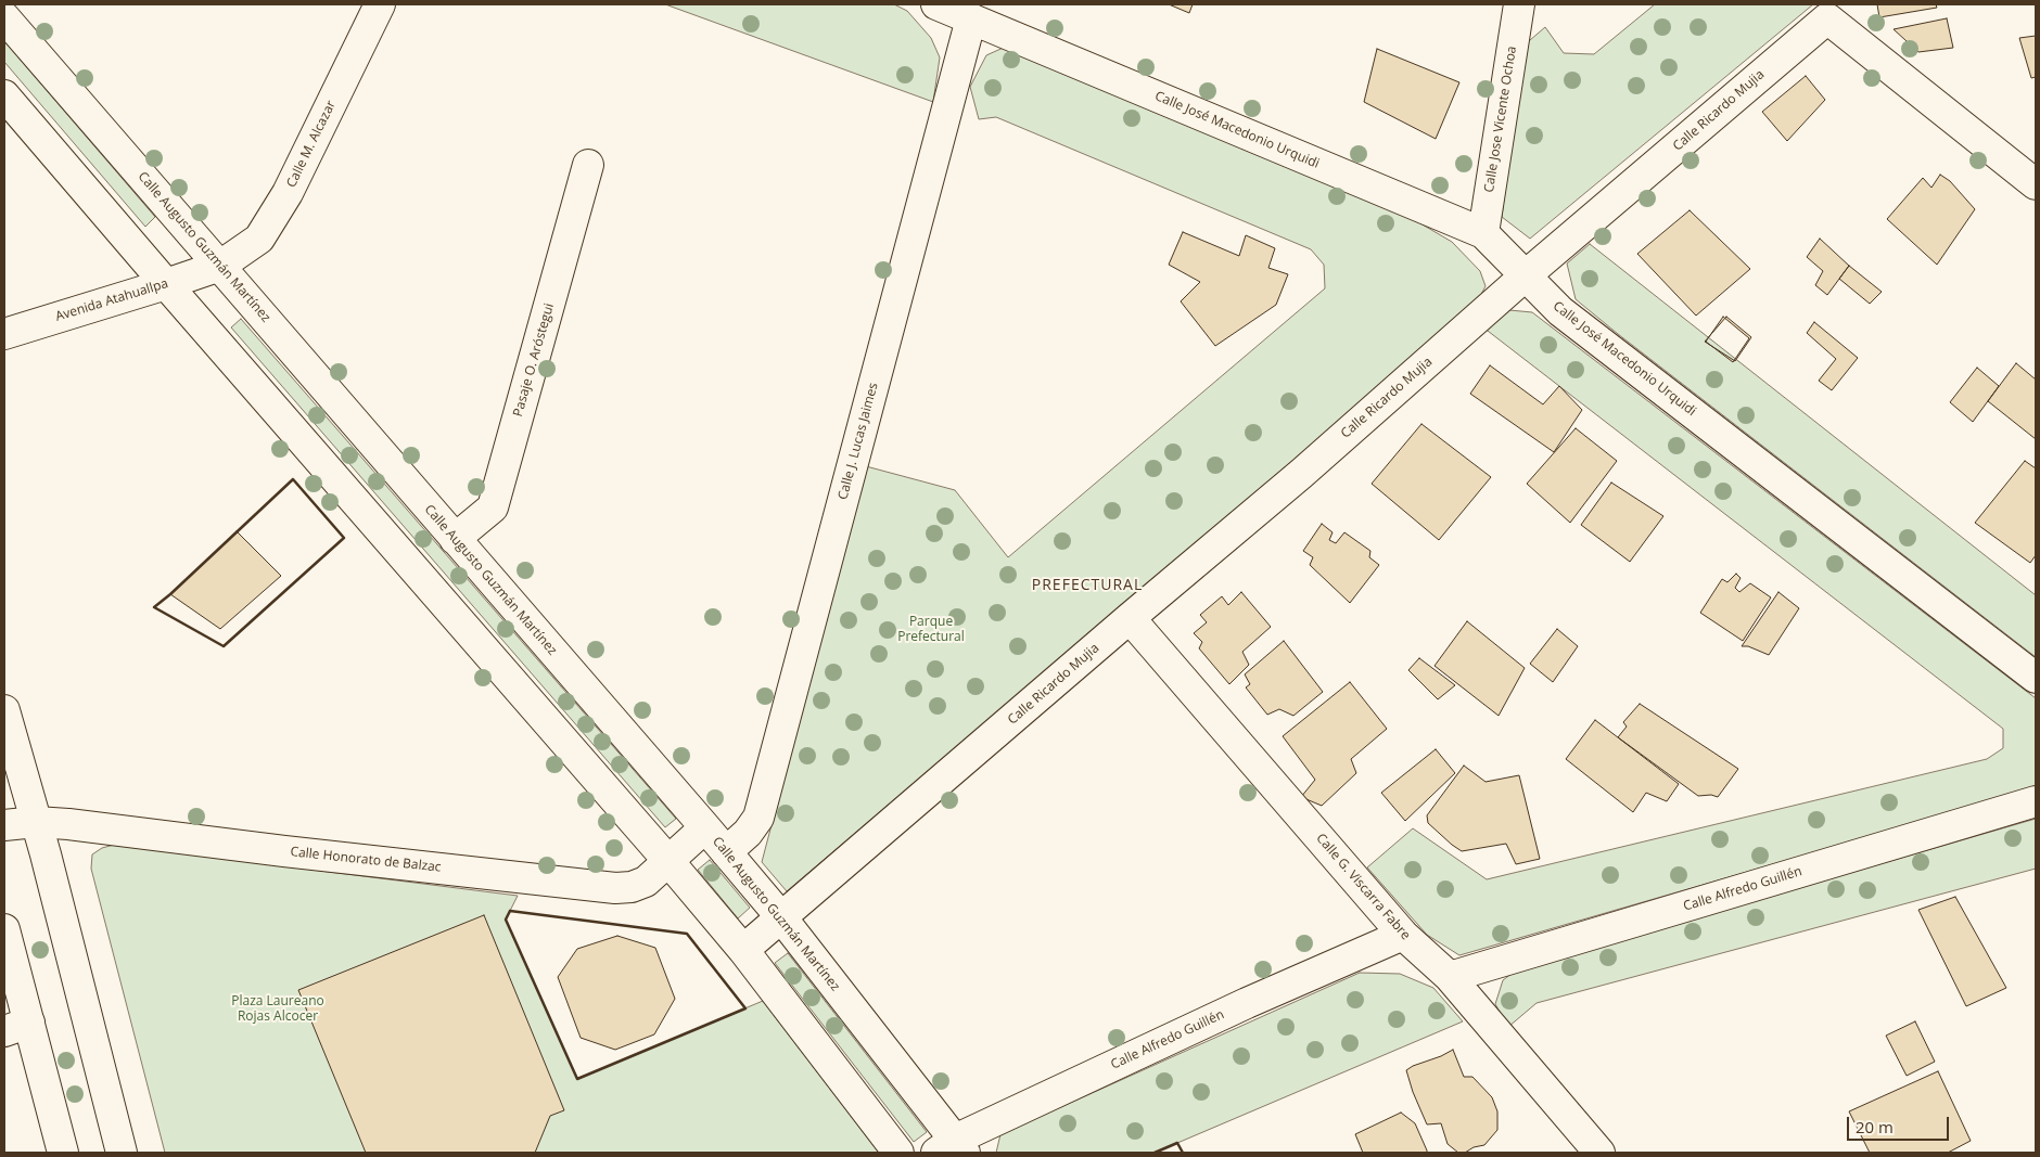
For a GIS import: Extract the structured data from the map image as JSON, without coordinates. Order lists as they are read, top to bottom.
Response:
{
  "streets": {
    "street": [
      "Calle Ricardo Mujia",
      "Calle Jose Vicente Ochoa",
      "Calle José Macedonio Urquidi",
      "Calle M. Alcazar",
      "Calle Augusto Guzmán Martínez",
      "Avenida Atahuallpa",
      "Pasaje O. Aróstegui",
      "Calle J. Lucas Jaimes",
      "Calle Honorato de Balzac",
      "Calle G. Viscarra Fabre",
      "Calle Alfredo Guillén"
    ]
  },
  "crossings": [
    ["Calle Ricardo Mujia", "Calle José Macedonio Urquidi"],
    ["Calle Ricardo Mujia", "Calle Augusto Guzmán Martínez"],
    ["Calle Ricardo Mujia", "Calle G. Viscarra Fabre"],
    ["Calle Jose Vicente Ochoa", "Calle José Macedonio Urquidi"],
    ["Calle José Macedonio Urquidi", "Calle J. Lucas Jaimes"],
    ["Calle M. Alcazar", "Calle Augusto Guzmán Martínez"],
    ["Calle M. Alcazar", "Avenida Atahuallpa"],
    ["Calle Augusto Guzmán Martínez", "Avenida Atahuallpa"],
    ["Calle Augusto Guzmán Martínez", "Pasaje O. Aróstegui"],
    ["Calle Augusto Guzmán Martínez", "Calle J. Lucas Jaimes"],
    ["Calle Augusto Guzmán Martínez", "Calle Honorato de Balzac"],
    ["Calle Augusto Guzmán Martínez", "Calle Alfredo Guillén"],
    ["Calle G. Viscarra Fabre", "Calle Alfredo Guillén"]
  ],
  "districts": ["PREFECTURAL"],
  "parks": ["Parque Prefectural", "Plaza Laureano Rojas Alcocer"],
  "scale_bar": "20 m"
}
